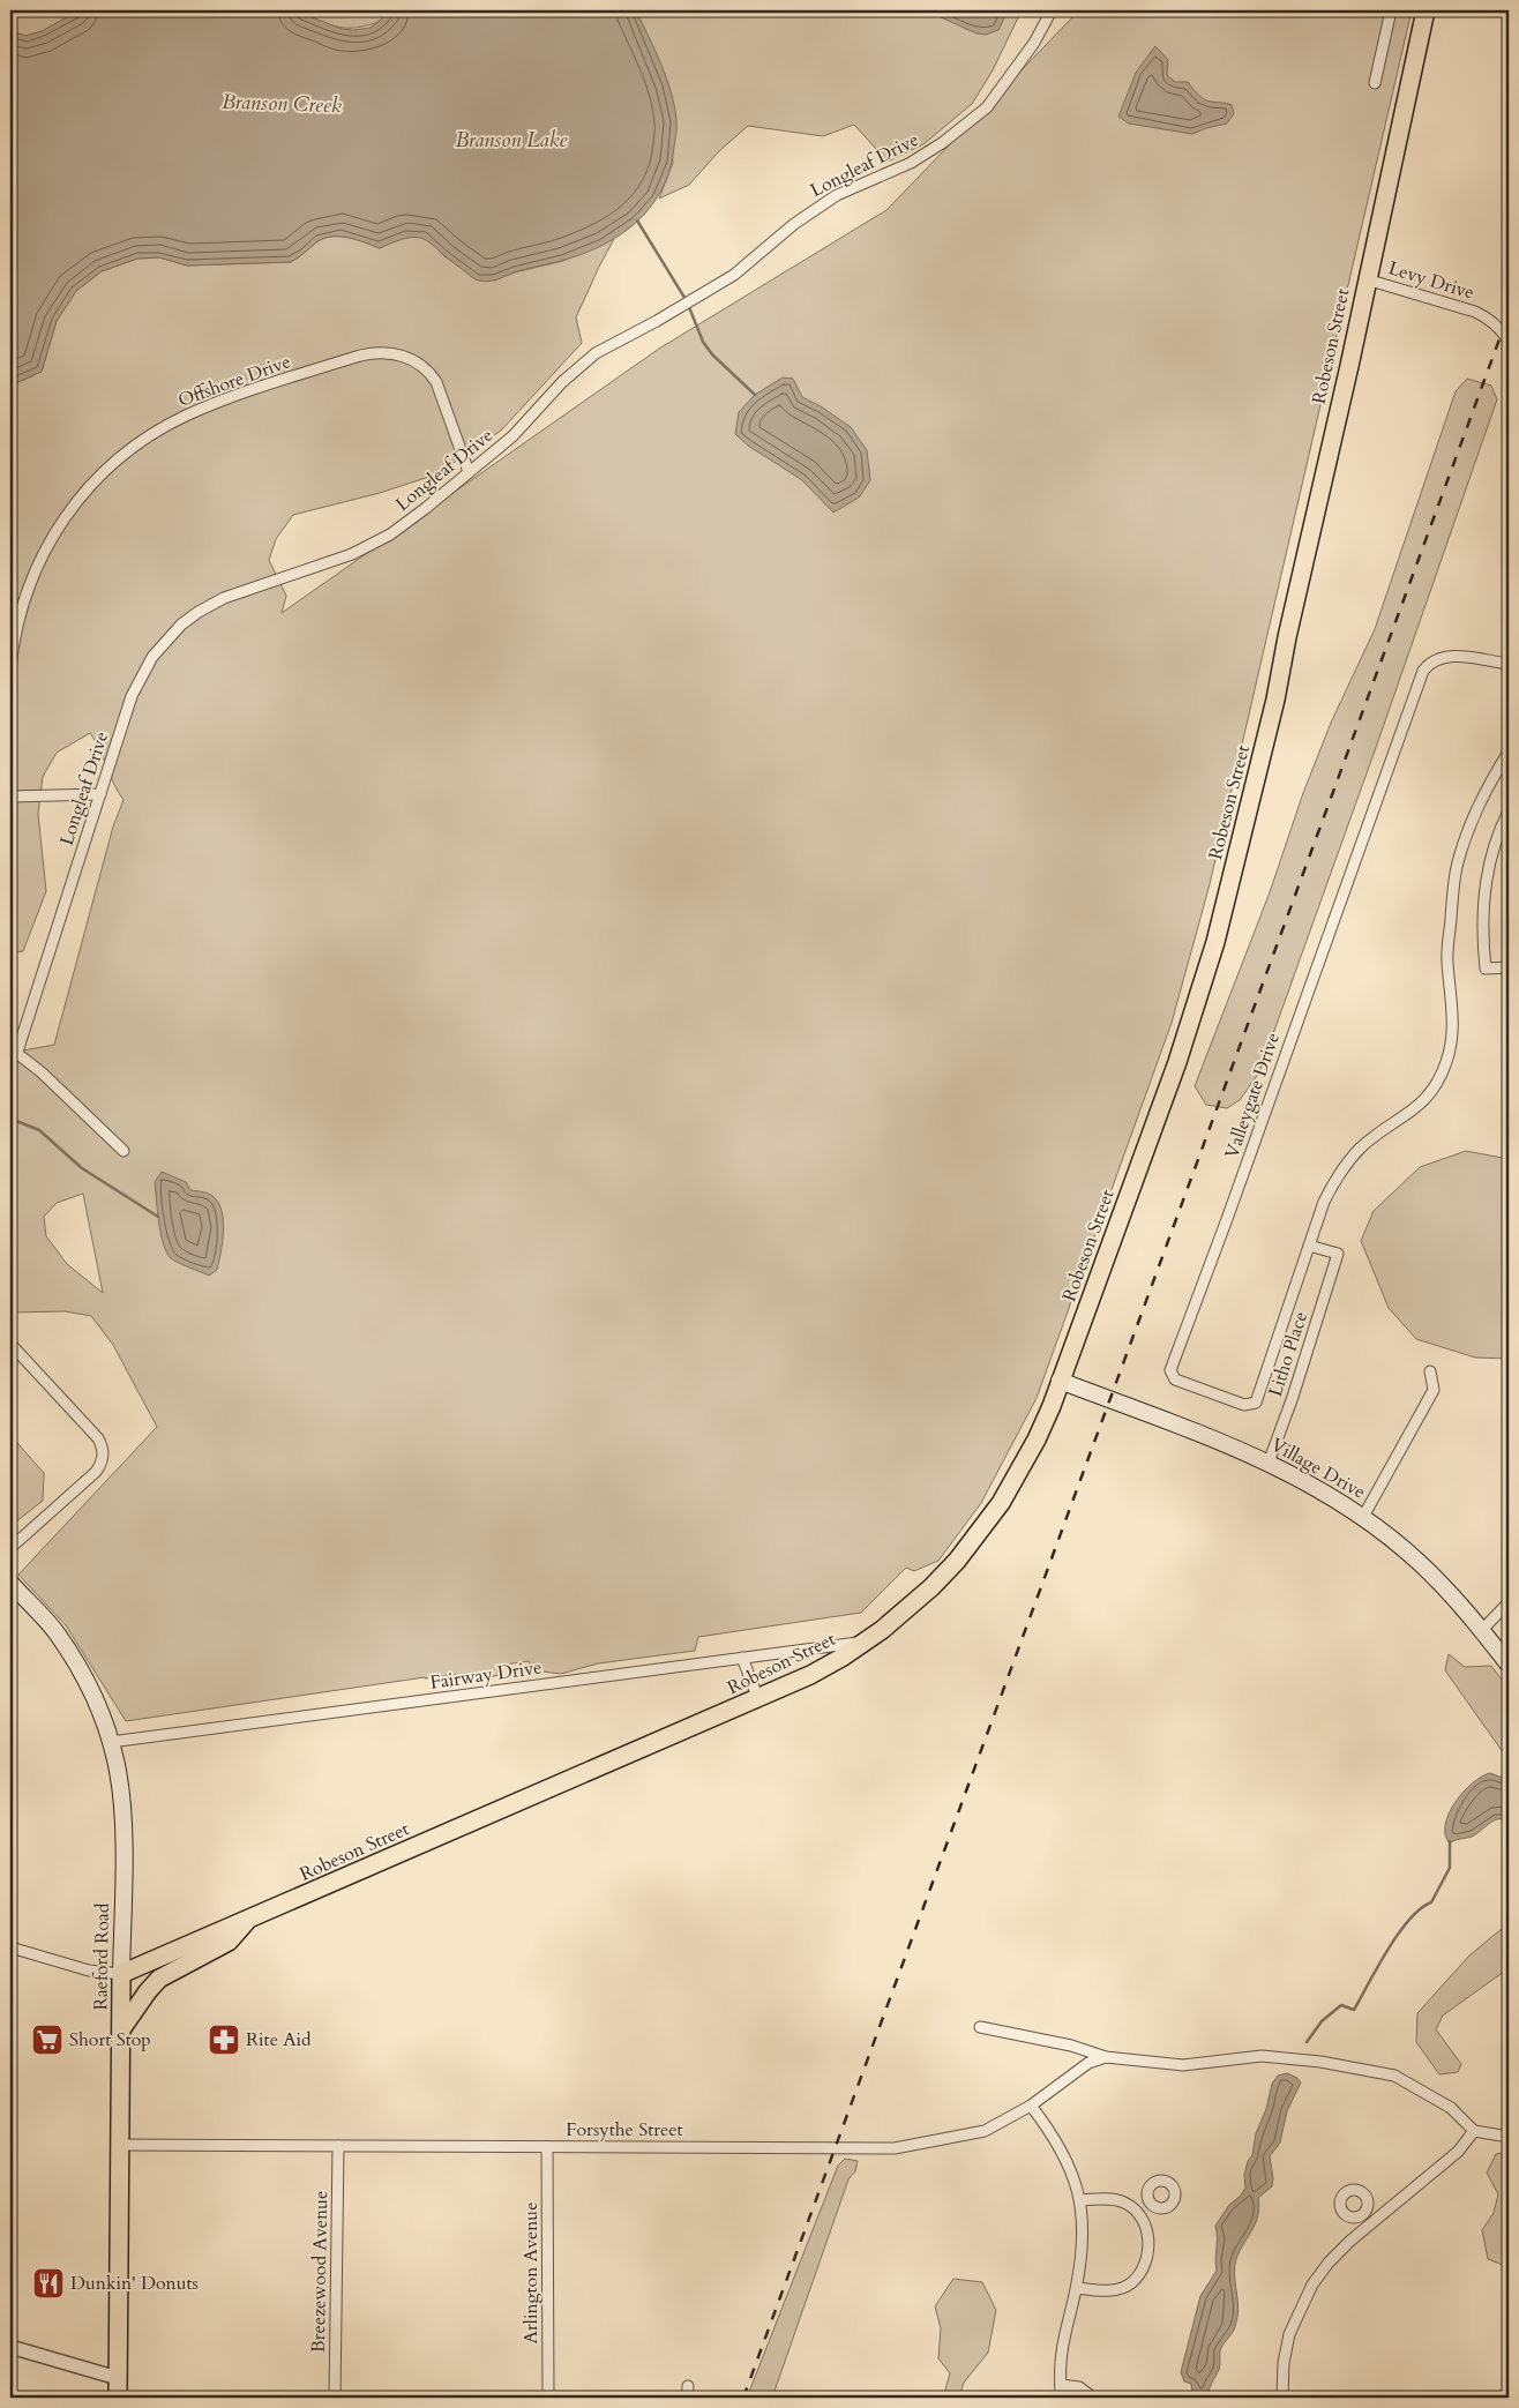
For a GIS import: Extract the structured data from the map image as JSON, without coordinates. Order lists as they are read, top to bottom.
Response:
{
  "streets": {
    "main road": ["Robeson Street", "Village Drive", "Raeford Road"],
    "street": [
      "Longleaf Drive",
      "Levy Drive",
      "Offshore Drive",
      "Valleygate Drive",
      "Litho Place",
      "Fairway Drive",
      "Forsythe Street",
      "Breezewood Avenue",
      "Arlington Avenue"
    ]
  },
  "crossings": [
    ["Longleaf Drive", "Offshore Drive"],
    ["Levy Drive", "Robeson Street"],
    ["Robeson Street", "Village Drive"],
    ["Robeson Street", "Fairway Drive"],
    ["Robeson Street", "Raeford Road"],
    ["Valleygate Drive", "Litho Place"],
    ["Litho Place", "Village Drive"],
    ["Fairway Drive", "Raeford Road"],
    ["Raeford Road", "Forsythe Street"],
    ["Forsythe Street", "Breezewood Avenue"],
    ["Forsythe Street", "Arlington Avenue"]
  ],
  "water": ["Branson Creek", "Branson Lake"],
  "places": {
    "supermarket": ["Short Stop"],
    "pharmacy": ["Rite Aid"],
    "restaurant": ["Dunkin' Donuts"]
  }
}
